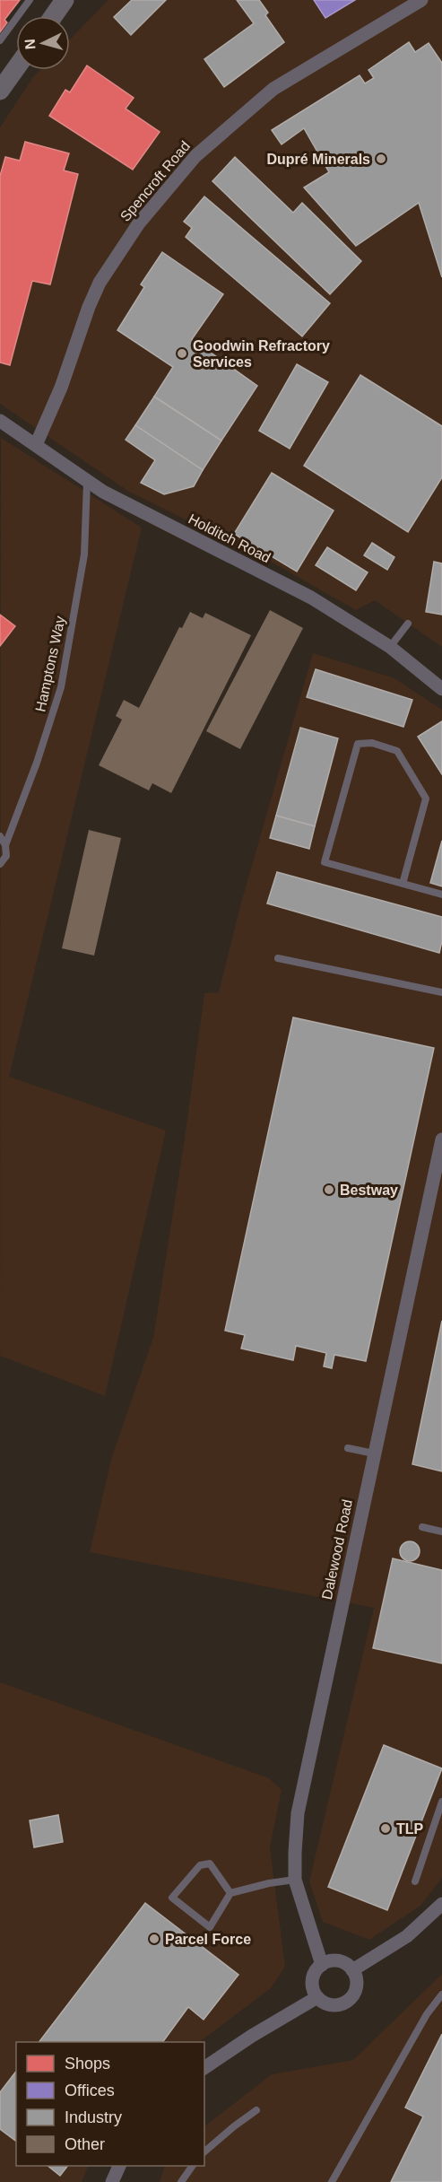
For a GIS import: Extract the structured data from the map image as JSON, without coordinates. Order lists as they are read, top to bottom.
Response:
{
  "streets": {
    "street": ["Spencroft Road", "Holditch Road", "Dalewood Road"],
    "lane": ["Hamptons Way"]
  },
  "crossings": [
    ["Spencroft Road", "Holditch Road"],
    ["Holditch Road", "Hamptons Way"]
  ],
  "places": [
    "Dupré Minerals",
    "Goodwin Refractory Services",
    "Bestway",
    "TLP",
    "Parcel Force"
  ],
  "legend": [
    "Shops",
    "Offices",
    "Industry",
    "Other"
  ],
  "north": "left"
}
